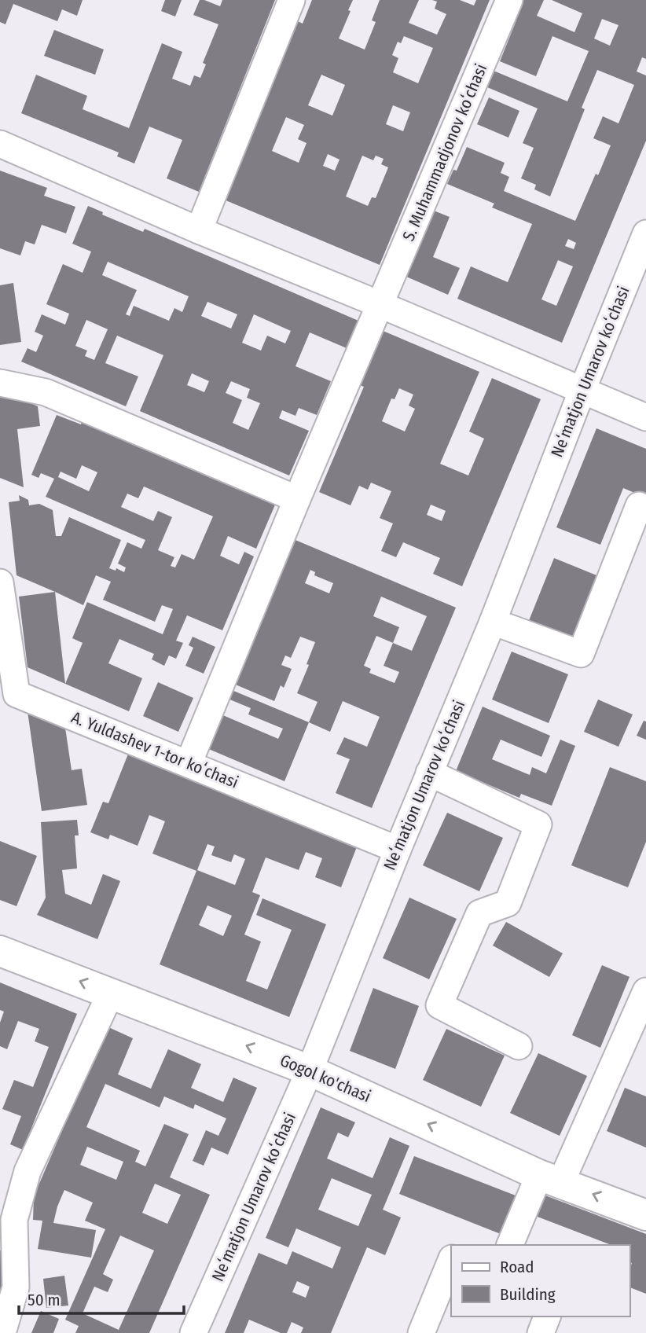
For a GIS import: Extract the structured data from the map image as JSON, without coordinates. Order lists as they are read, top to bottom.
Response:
{
  "streets": {
    "main road": ["Gogol ko'chasi"],
    "street": ["S. Muhammadjonov koʻchasi", "Neʻmatjon Umarov koʻchasi", "A. Yuldashev 1-tor koʻchasi"]
  },
  "crossings": [
    ["S. Muhammadjonov koʻchasi", "A. Yuldashev 1-tor koʻchasi"],
    ["Neʻmatjon Umarov koʻchasi", "A. Yuldashev 1-tor koʻchasi"],
    ["Neʻmatjon Umarov koʻchasi", "Gogol ko'chasi"]
  ],
  "one_way": ["Gogol ko'chasi"],
  "legend": ["Road", "Building"],
  "scale_bar": "50 m"
}
